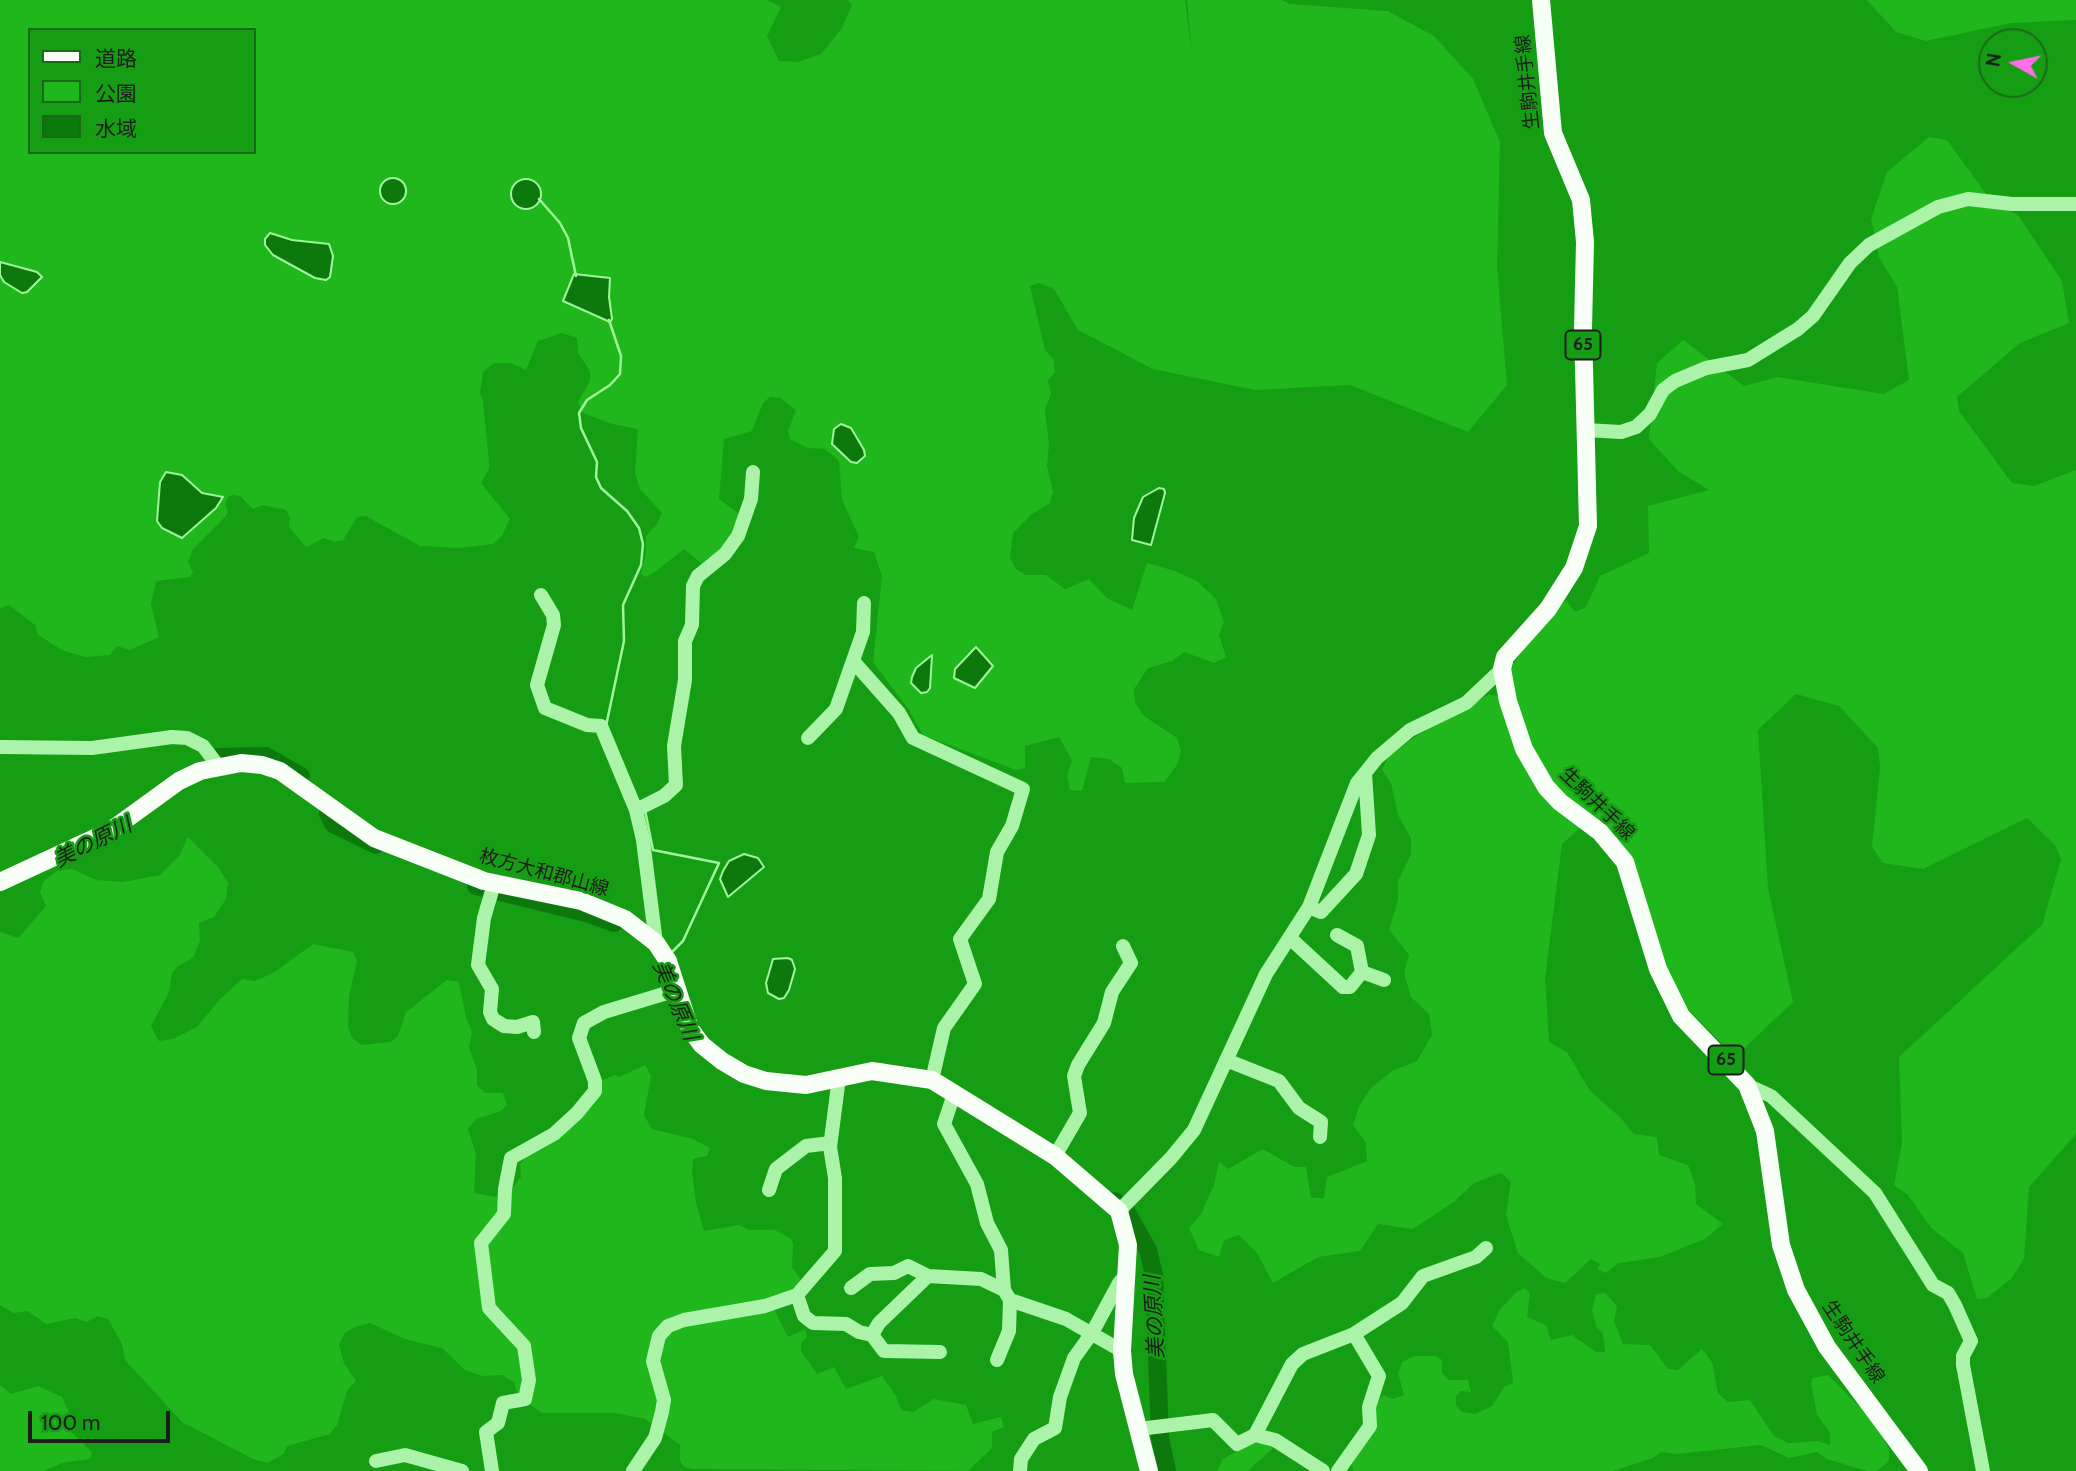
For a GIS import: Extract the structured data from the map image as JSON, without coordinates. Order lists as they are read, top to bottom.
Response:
{
  "streets": {
    "main road": ["生駒井手線", "65", "枚方大和郡山線"]
  },
  "water": ["美の原川"],
  "legend": ["道路", "公園", "水域"],
  "scale_bar": "100 m",
  "north": "left"
}
